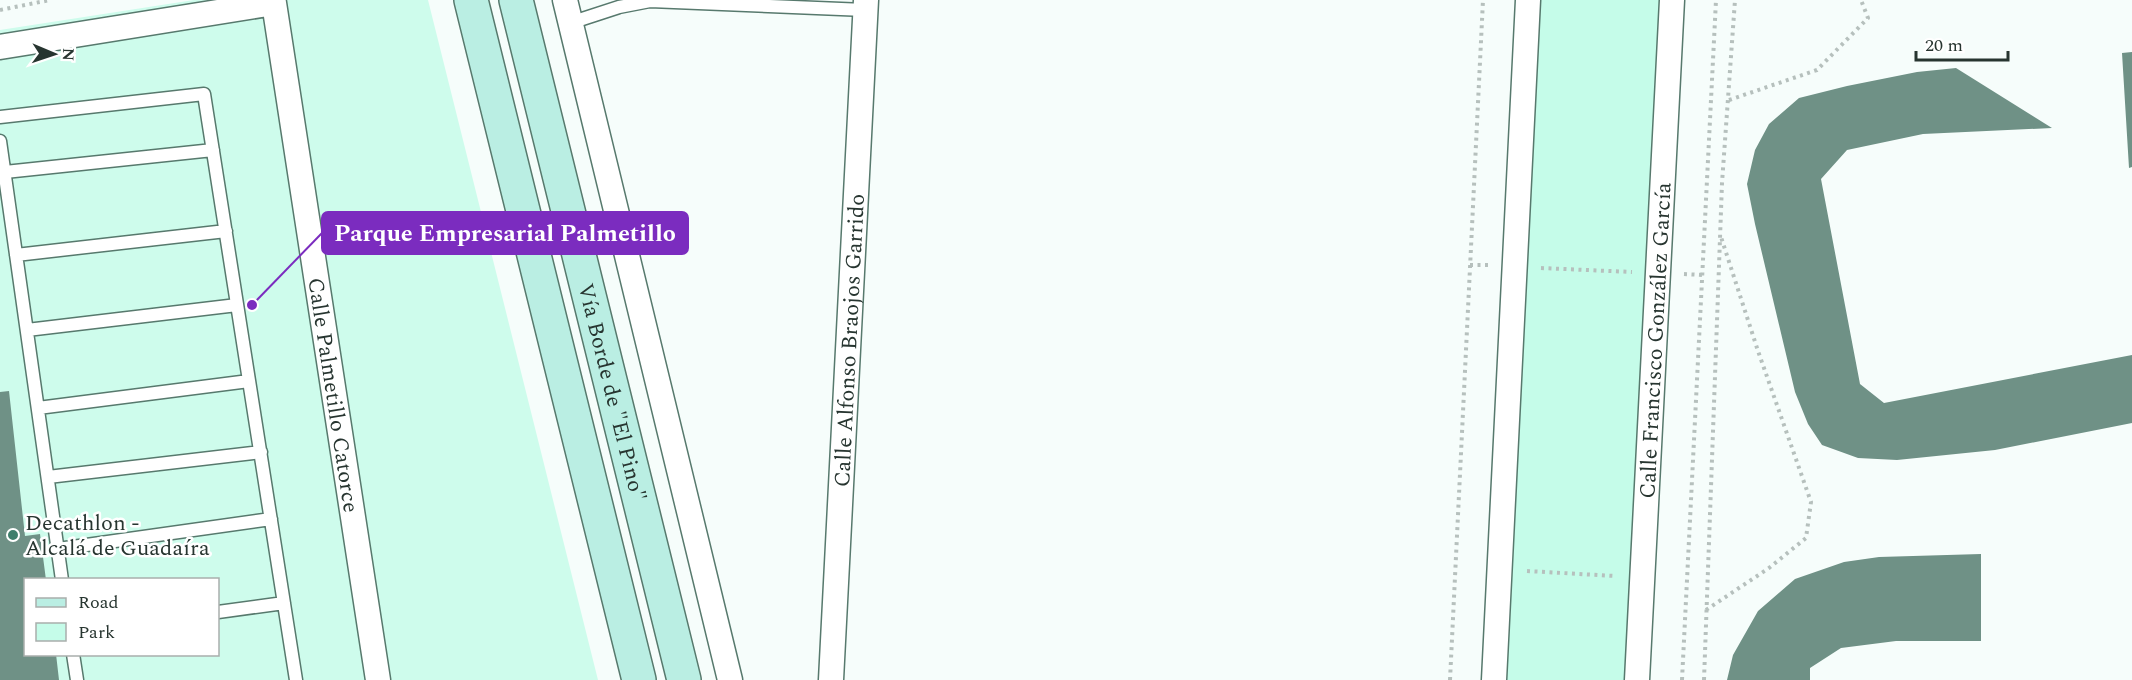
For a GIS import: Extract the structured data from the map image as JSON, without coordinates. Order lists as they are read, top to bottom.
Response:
{
  "streets": {
    "main road": ["Vía Borde de \"El Pino\""],
    "street": ["Calle Alfonso Braojos Garrido", "Calle Francisco González García", "Calle Palmetillo Catorce"]
  },
  "places": ["Parque Empresarial Palmetillo", "Decathlon - Alcalá de Guadaíra"],
  "legend": ["Road", "Park"],
  "scale_bar": "20 m",
  "north": "right"
}
